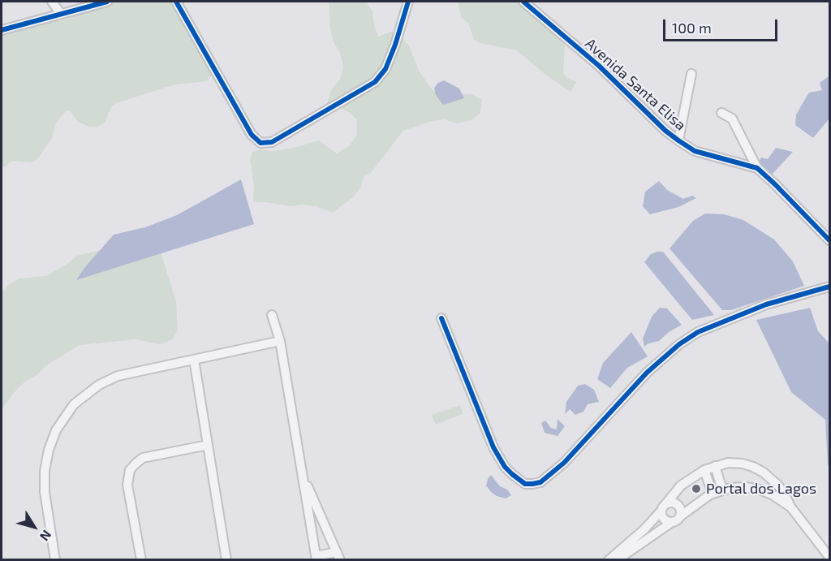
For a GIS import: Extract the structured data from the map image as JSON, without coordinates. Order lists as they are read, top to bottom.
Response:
{
  "streets": {
    "street": ["Avenida Santa Elisa"]
  },
  "places": ["Portal dos Lagos"],
  "scale_bar": "100 m",
  "north": "bottom right"
}
